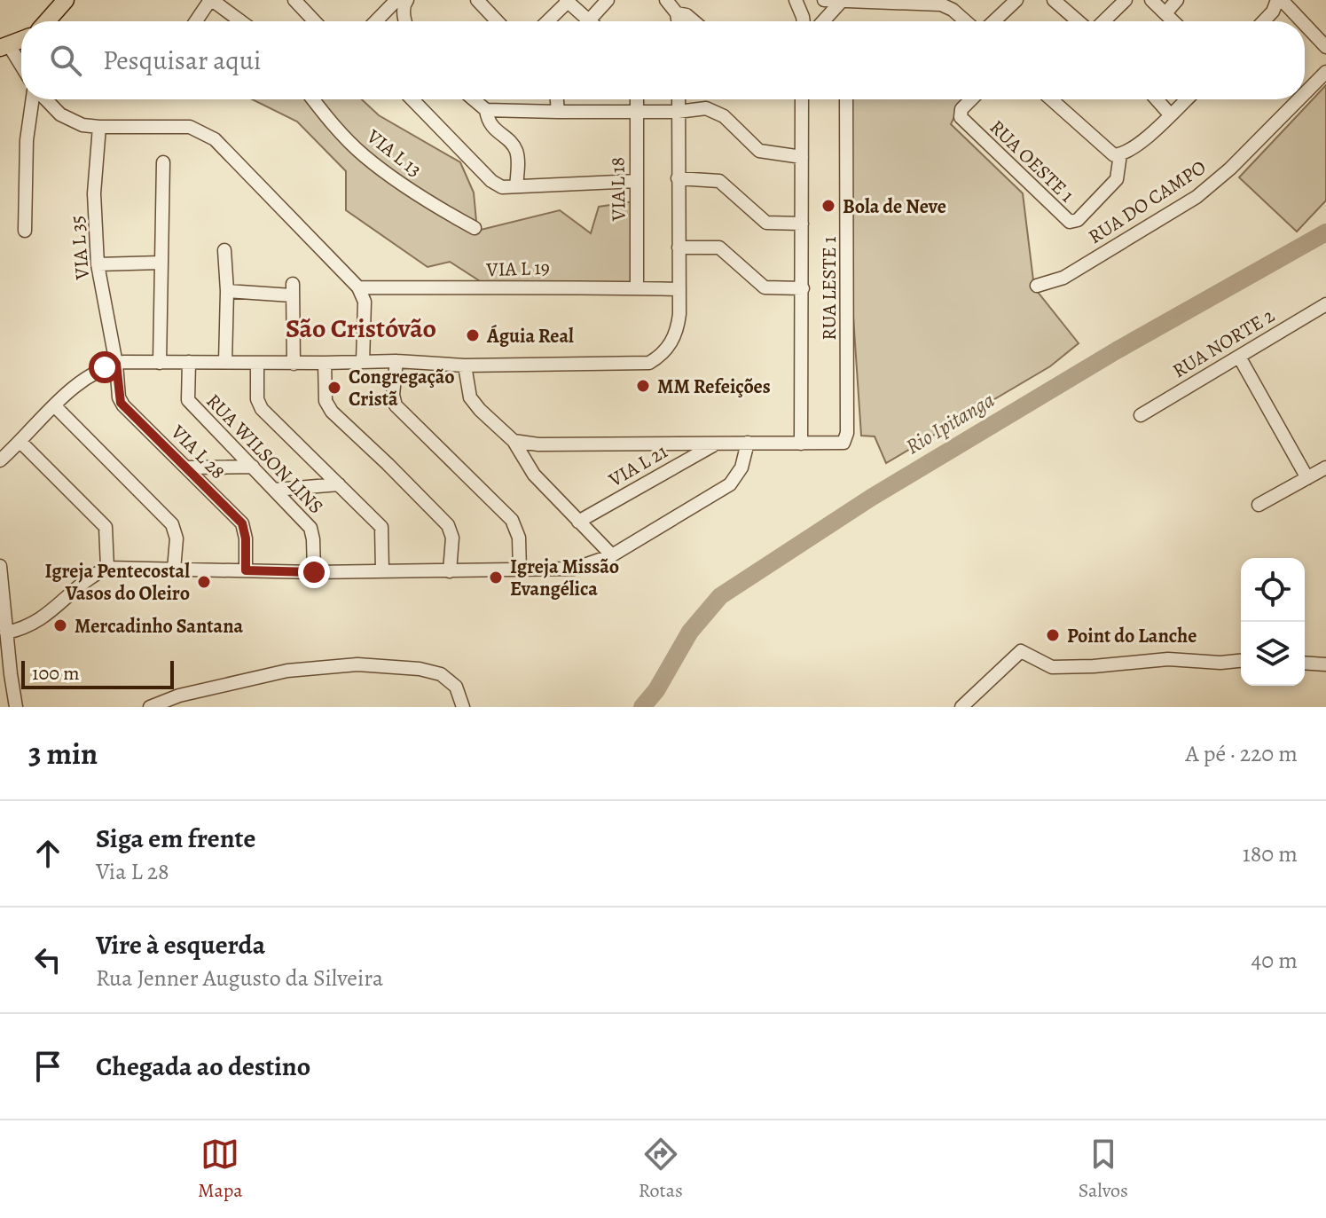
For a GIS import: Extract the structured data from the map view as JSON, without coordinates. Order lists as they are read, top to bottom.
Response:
{
  "streets": {
    "street": [
      "VIA L 13",
      "RUA OESTE 1",
      "VIA L 18",
      "RUA DO CAMPO",
      "VIA L 35",
      "VIA L 19",
      "RUA LESTE 1",
      "RUA NORTE 2",
      "VIA L 28",
      "RUA WILSON LINS",
      "VIA L 21"
    ]
  },
  "crossings": [
    ["VIA L 18", "VIA L 19"],
    ["VIA L 35", "VIA L 28"]
  ],
  "districts": ["São Cristóvão"],
  "water": ["Rio Ipitanga"],
  "places": [
    "Bola de Neve",
    "Águia Real",
    "MM Refeições",
    "Congregação Cristã",
    "Igreja Missão Evangélica",
    "Igreja Pentecostal Vasos do Oleiro",
    "Mercadinho Santana",
    "Point do Lanche"
  ],
  "scale_bar": "100 m",
  "page": {
    "search": "Pesquisar aqui",
    "scale": "100 m",
    "heading": ["3 min", "A pé · 220 m"],
    "list": [
      ["Siga em frente", "Via L 28", "180 m"],
      ["Vire à esquerda", "Rua Jenner Augusto da Silveira", "40 m"],
      "Chegada ao destino"
    ],
    "nav": ["Mapa", "Rotas", "Salvos"]
  }
}
